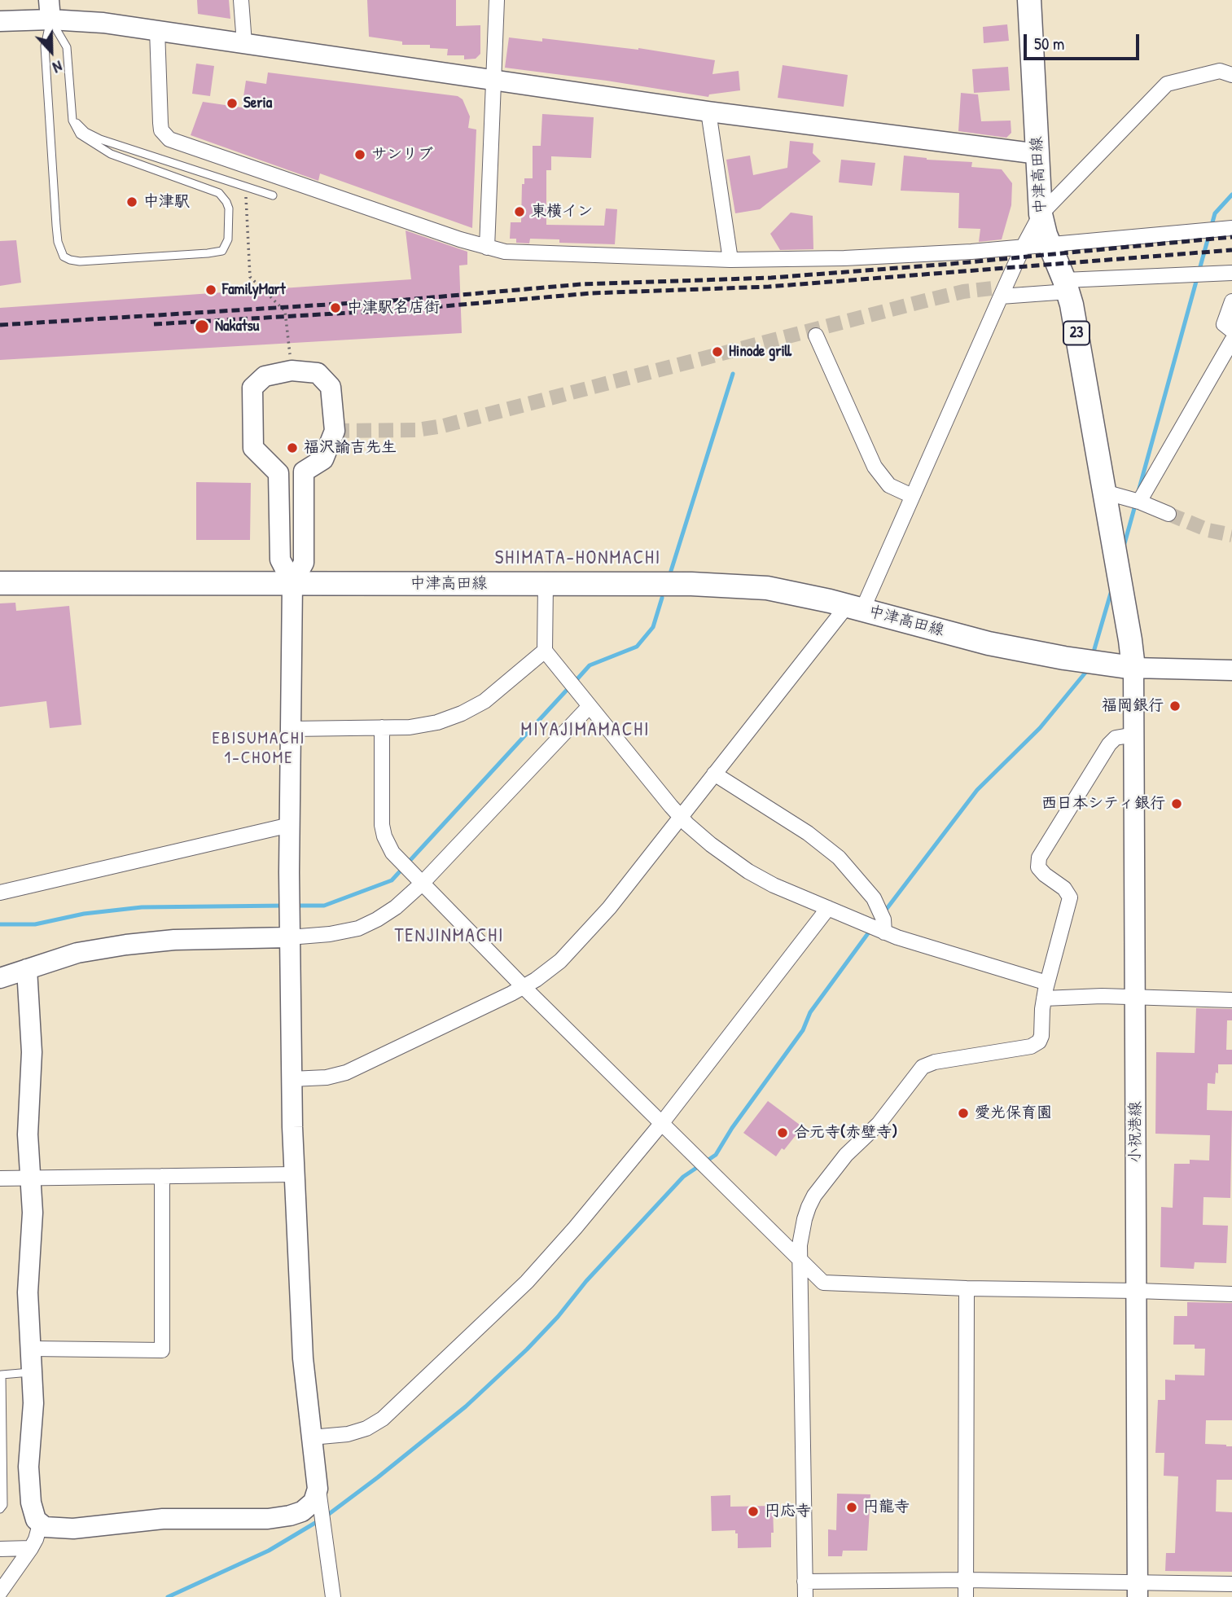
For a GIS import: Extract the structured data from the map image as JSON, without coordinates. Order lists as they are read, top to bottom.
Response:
{
  "streets": {
    "main road": ["中津高田線", "23"],
    "street": ["小祝港線"]
  },
  "crossings": [
    ["中津高田線", "小祝港線"]
  ],
  "districts": [
    "SHIMATA-HONMACHI",
    "MIYAJIMAMACHI",
    "EBISUMACHI 1-CHOME",
    "TENJINMACHI"
  ],
  "places": [
    "Seria",
    "サンリブ",
    "中津駅",
    "東横イン",
    "FamilyMart",
    "中津駅名店街",
    "Nakatsu",
    "Hinode grill",
    "福沢諭吉先生",
    "福岡銀行",
    "西日本シティ銀行",
    "愛光保育園",
    "合元寺(赤壁寺)",
    "円龍寺",
    "円応寺"
  ],
  "scale_bar": "50 m",
  "north": "bottom"
}
